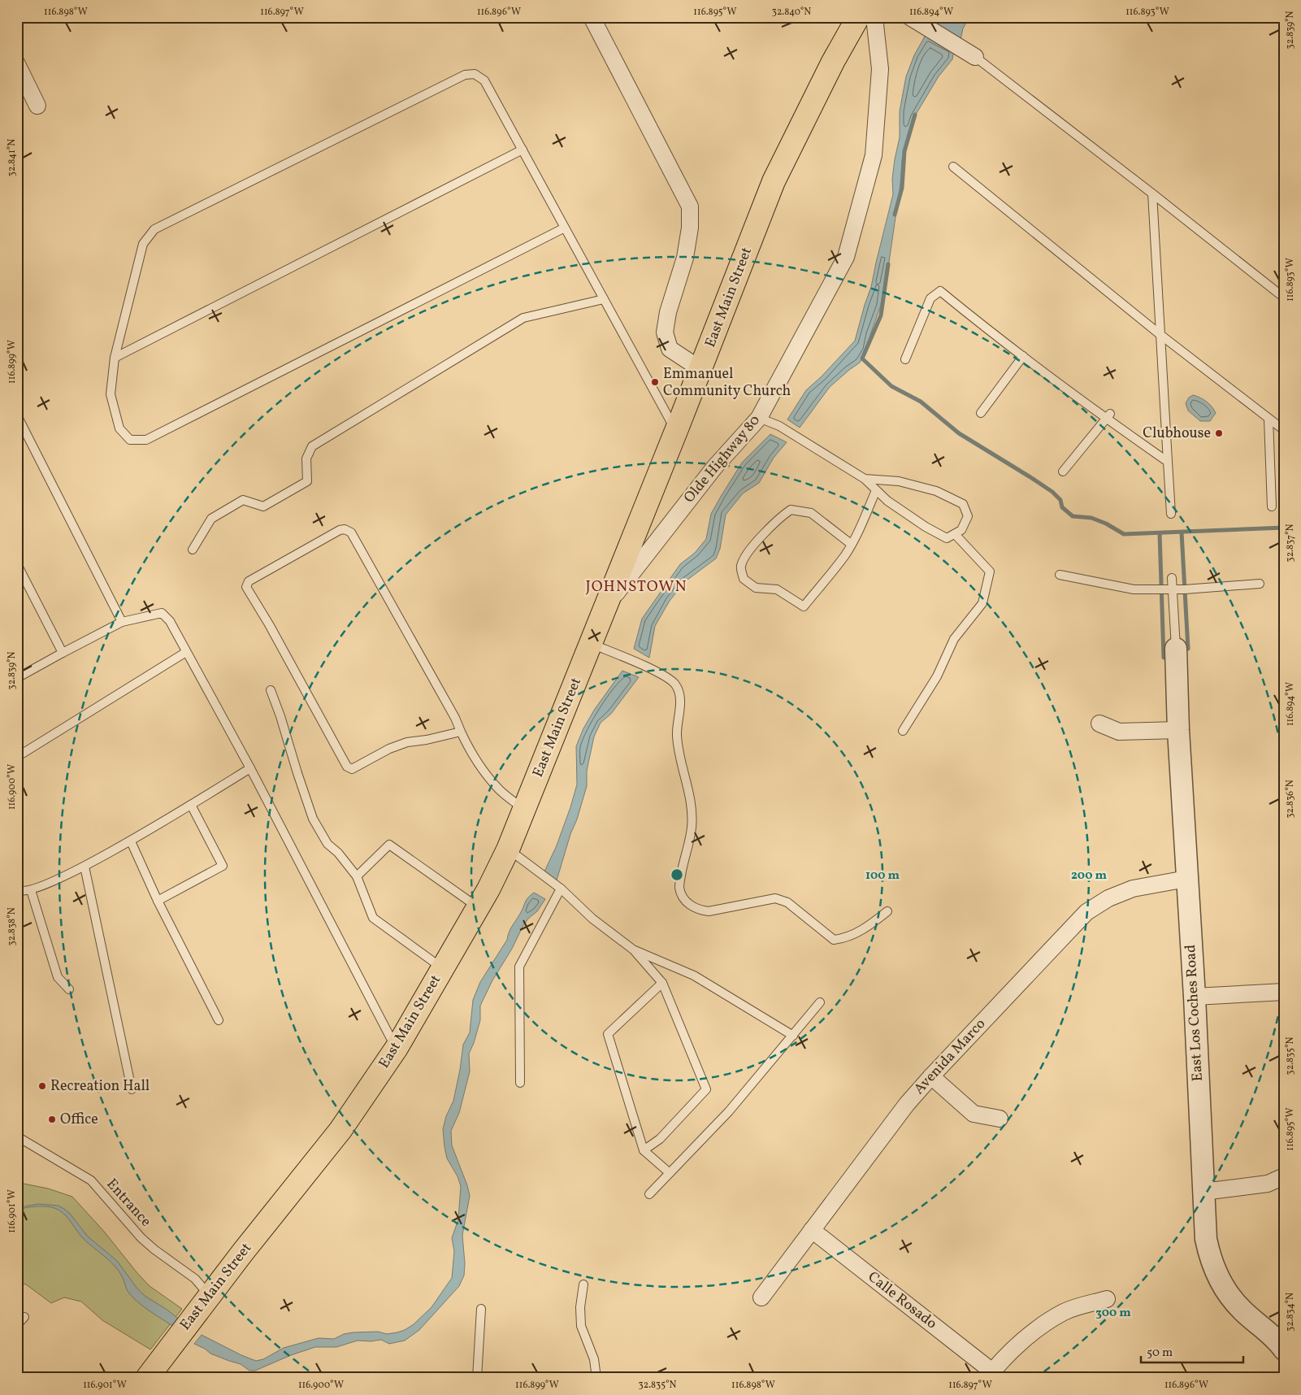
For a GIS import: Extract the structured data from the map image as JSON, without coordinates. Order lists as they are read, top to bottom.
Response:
{
  "streets": {
    "main road": ["East Main Street"],
    "street": [
      "Olde Highway 80",
      "East Los Coches Road",
      "Avenida Marco",
      "Calle Rosado"
    ],
    "lane": ["Entrance"]
  },
  "crossings": [
    ["East Main Street", "Olde Highway 80"],
    ["East Main Street", "Entrance"],
    ["East Los Coches Road", "Avenida Marco"],
    ["Avenida Marco", "Calle Rosado"]
  ],
  "districts": ["JOHNSTOWN"],
  "places": [
    "Emmanuel Community Church",
    "Clubhouse",
    "Recreation Hall",
    "Office"
  ],
  "scale_bar": "50 m",
  "coordinates": [
    "116.898°W",
    "116.897°W",
    "116.896°W",
    "116.895°W",
    "32.840°N",
    "116.894°W",
    "116.893°W",
    "32.839°N",
    "32.841°N",
    "116.899°W",
    "32.837°N",
    "116.900°W",
    "32.836°N",
    "32.838°N",
    "32.835°N",
    "116.901°W",
    "32.834°N"
  ],
  "rings": ["100 m", "200 m", "300 m"]
}
